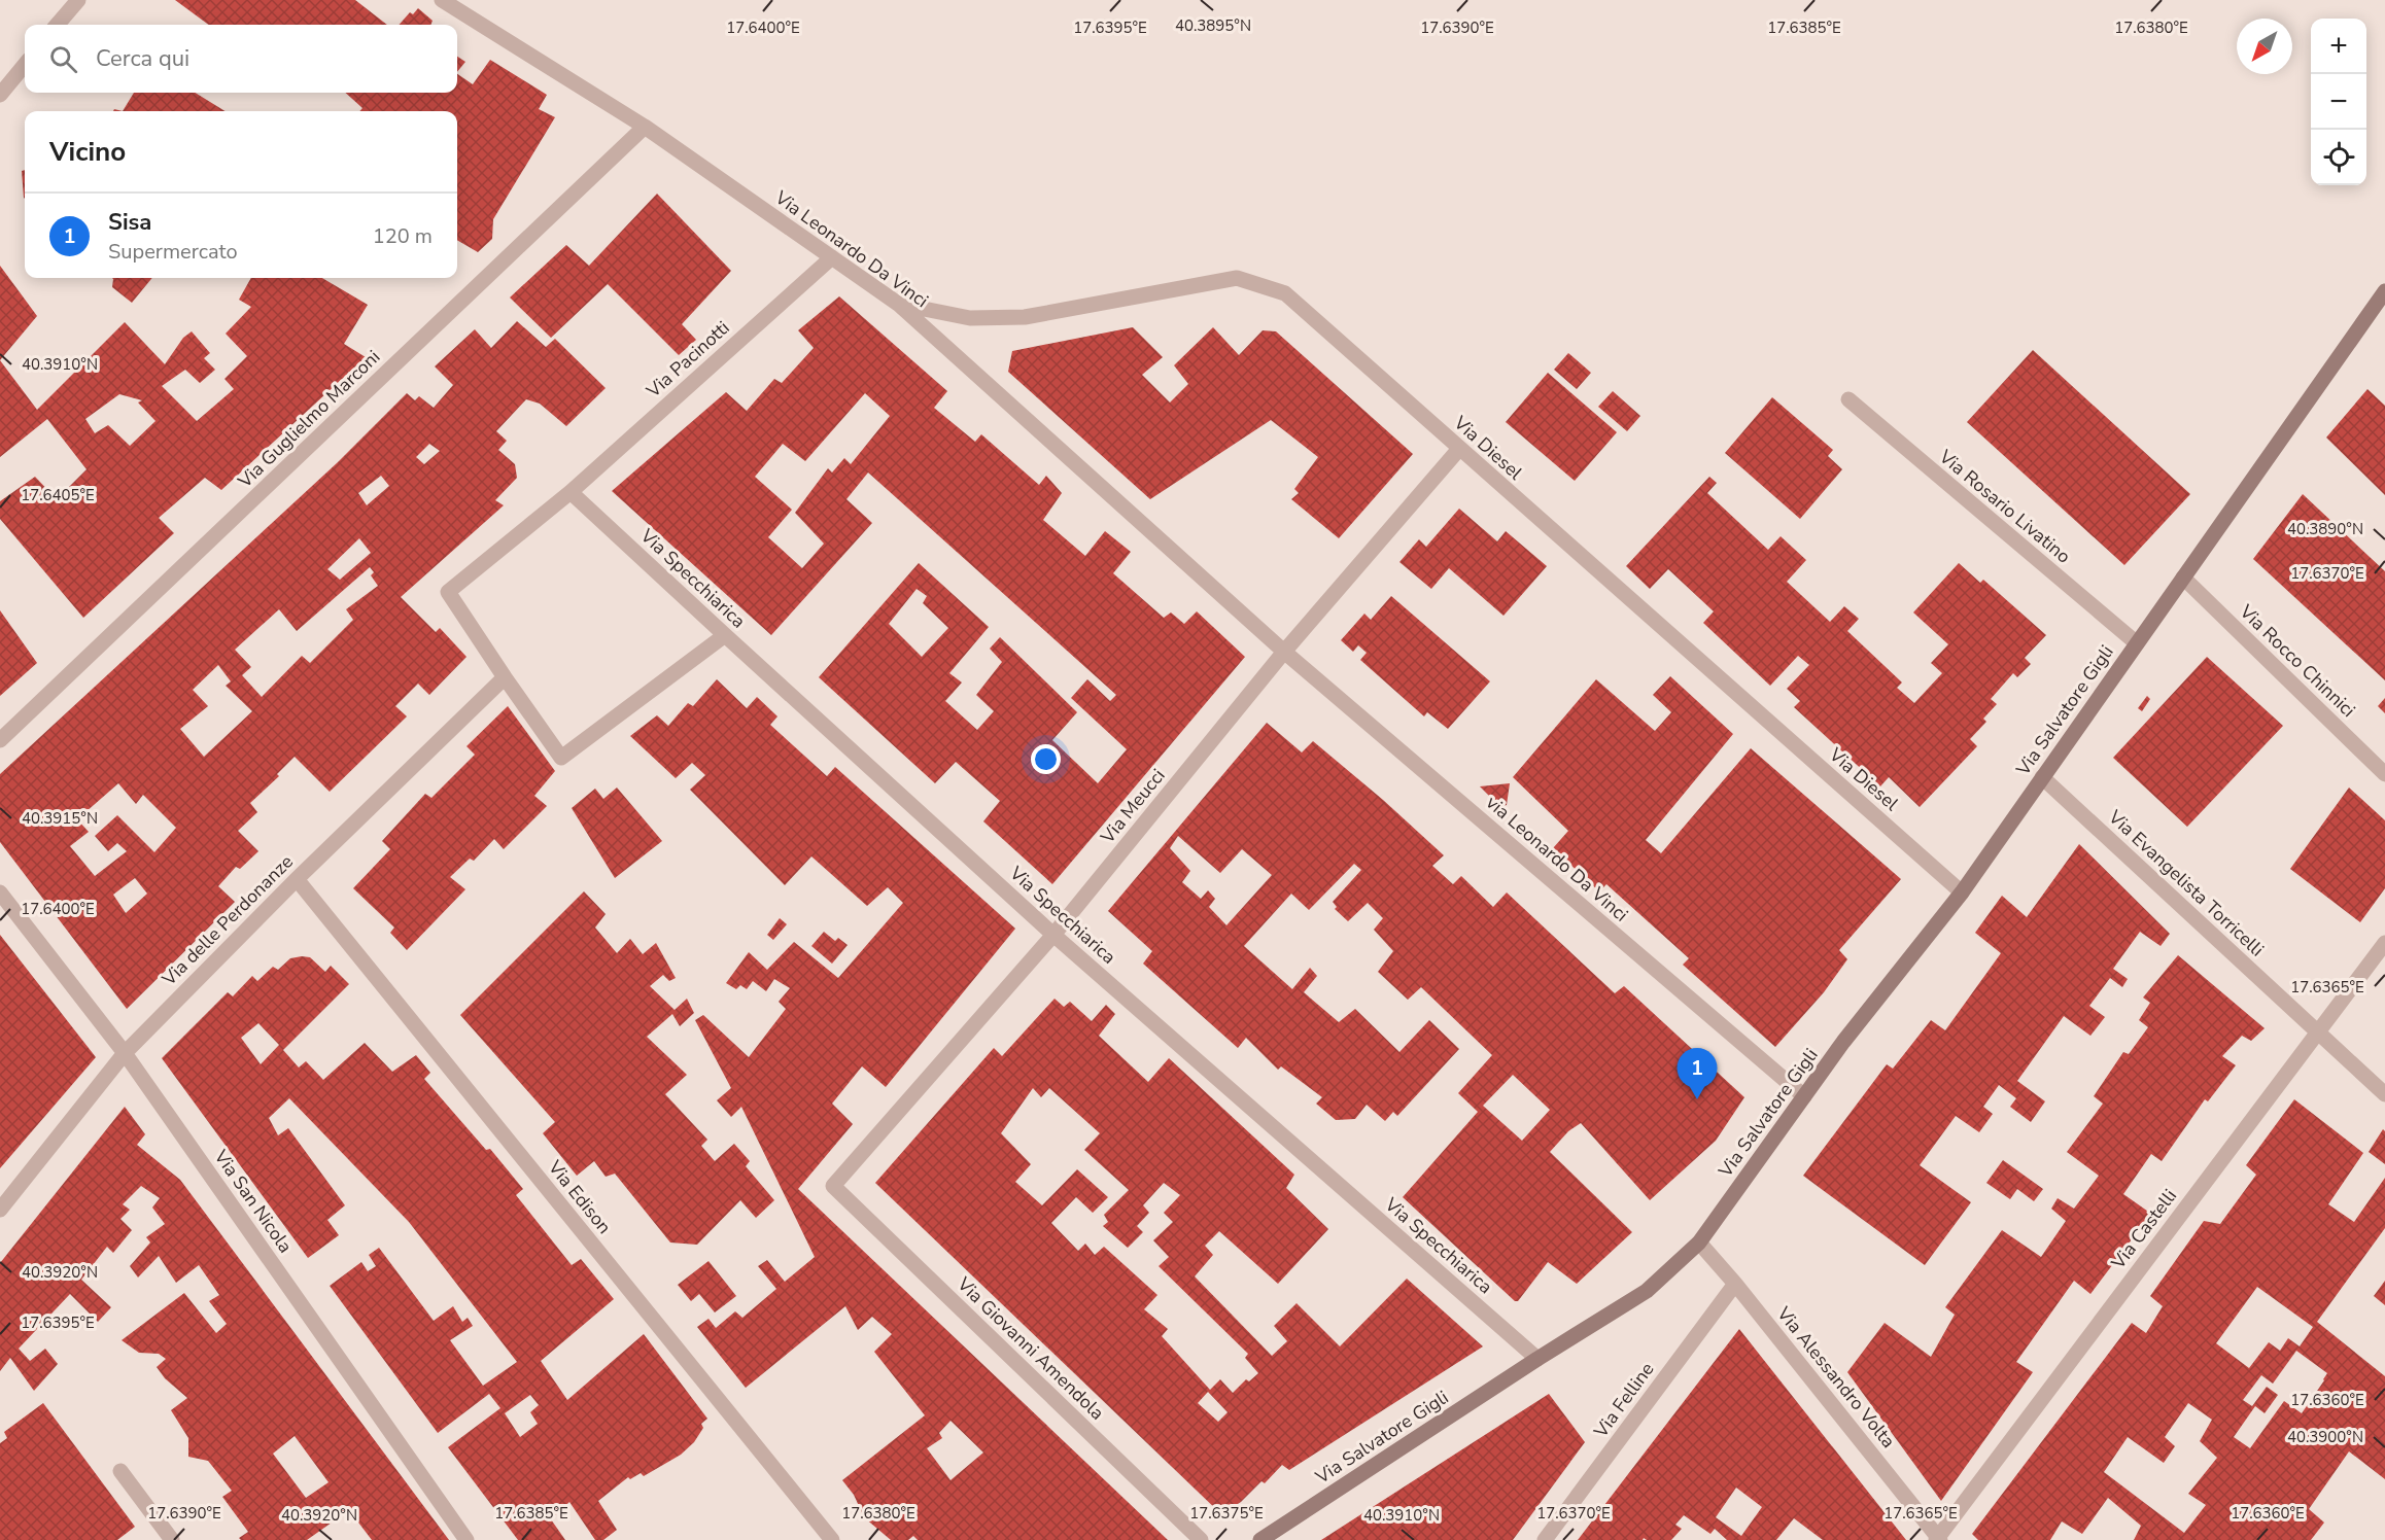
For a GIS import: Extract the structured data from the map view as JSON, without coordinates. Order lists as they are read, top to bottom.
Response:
{
  "streets": {
    "street": [
      "Via Leonardo Da Vinci",
      "Via Pacinotti",
      "Via Guglielmo Marconi",
      "Via Diesel",
      "Via Rosario Livatino",
      "Via Specchiarica",
      "Via Rocco Chinnici",
      "Via Salvatore Gigli",
      "Via Meucci",
      "via Leonardo Da Vinci",
      "Via Evangelista Torricelli",
      "Via delle Perdonanze",
      "Via Edison",
      "Via San Nicola",
      "Via Castelli",
      "Via Giovanni Amendola",
      "Via Alessandro Volta",
      "Via Felline"
    ]
  },
  "crossings": [
    ["Via Leonardo Da Vinci", "Via Pacinotti"],
    ["Via Leonardo Da Vinci", "Via Guglielmo Marconi"],
    ["Via Leonardo Da Vinci", "Via Diesel"],
    ["Via Leonardo Da Vinci", "Via Meucci"],
    ["Via Leonardo Da Vinci", "via Leonardo Da Vinci"],
    ["Via Pacinotti", "Via Specchiarica"],
    ["Via Pacinotti", "Via delle Perdonanze"],
    ["Via Diesel", "Via Salvatore Gigli"],
    ["Via Diesel", "Via Meucci"],
    ["Via Rosario Livatino", "Via Salvatore Gigli"],
    ["Via Specchiarica", "Via Salvatore Gigli"],
    ["Via Specchiarica", "Via Meucci"],
    ["Via Rocco Chinnici", "Via Salvatore Gigli"],
    ["Via Salvatore Gigli", "via Leonardo Da Vinci"],
    ["Via Salvatore Gigli", "Via Evangelista Torricelli"],
    ["Via Salvatore Gigli", "Via Alessandro Volta"],
    ["Via Meucci", "via Leonardo Da Vinci"],
    ["Via Meucci", "Via Giovanni Amendola"],
    ["Via Evangelista Torricelli", "Via Castelli"],
    ["Via delle Perdonanze", "Via Edison"],
    ["Via delle Perdonanze", "Via San Nicola"],
    ["Via Castelli", "Via Alessandro Volta"],
    ["Via Alessandro Volta", "Via Felline"]
  ],
  "north": "bottom left",
  "page": {
    "map_buttons": ["+", "−"],
    "search": "Cerca qui",
    "heading": "Vicino",
    "list": [
      {
        "mark": "1",
        "name": "Sisa",
        "note": "Supermercato",
        "value": "120 m"
      }
    ],
    "pins": "1"
  },
  "coordinates": [
    "40.3895°N",
    "17.6400°E",
    "17.6395°E",
    "17.6390°E",
    "17.6385°E",
    "17.6380°E",
    "40.3910°N",
    "17.6405°E",
    "40.3890°N",
    "17.6370°E",
    "40.3915°N",
    "17.6365°E",
    "40.3920°N",
    "17.6360°E",
    "40.3900°N",
    "17.6375°E"
  ]
}
